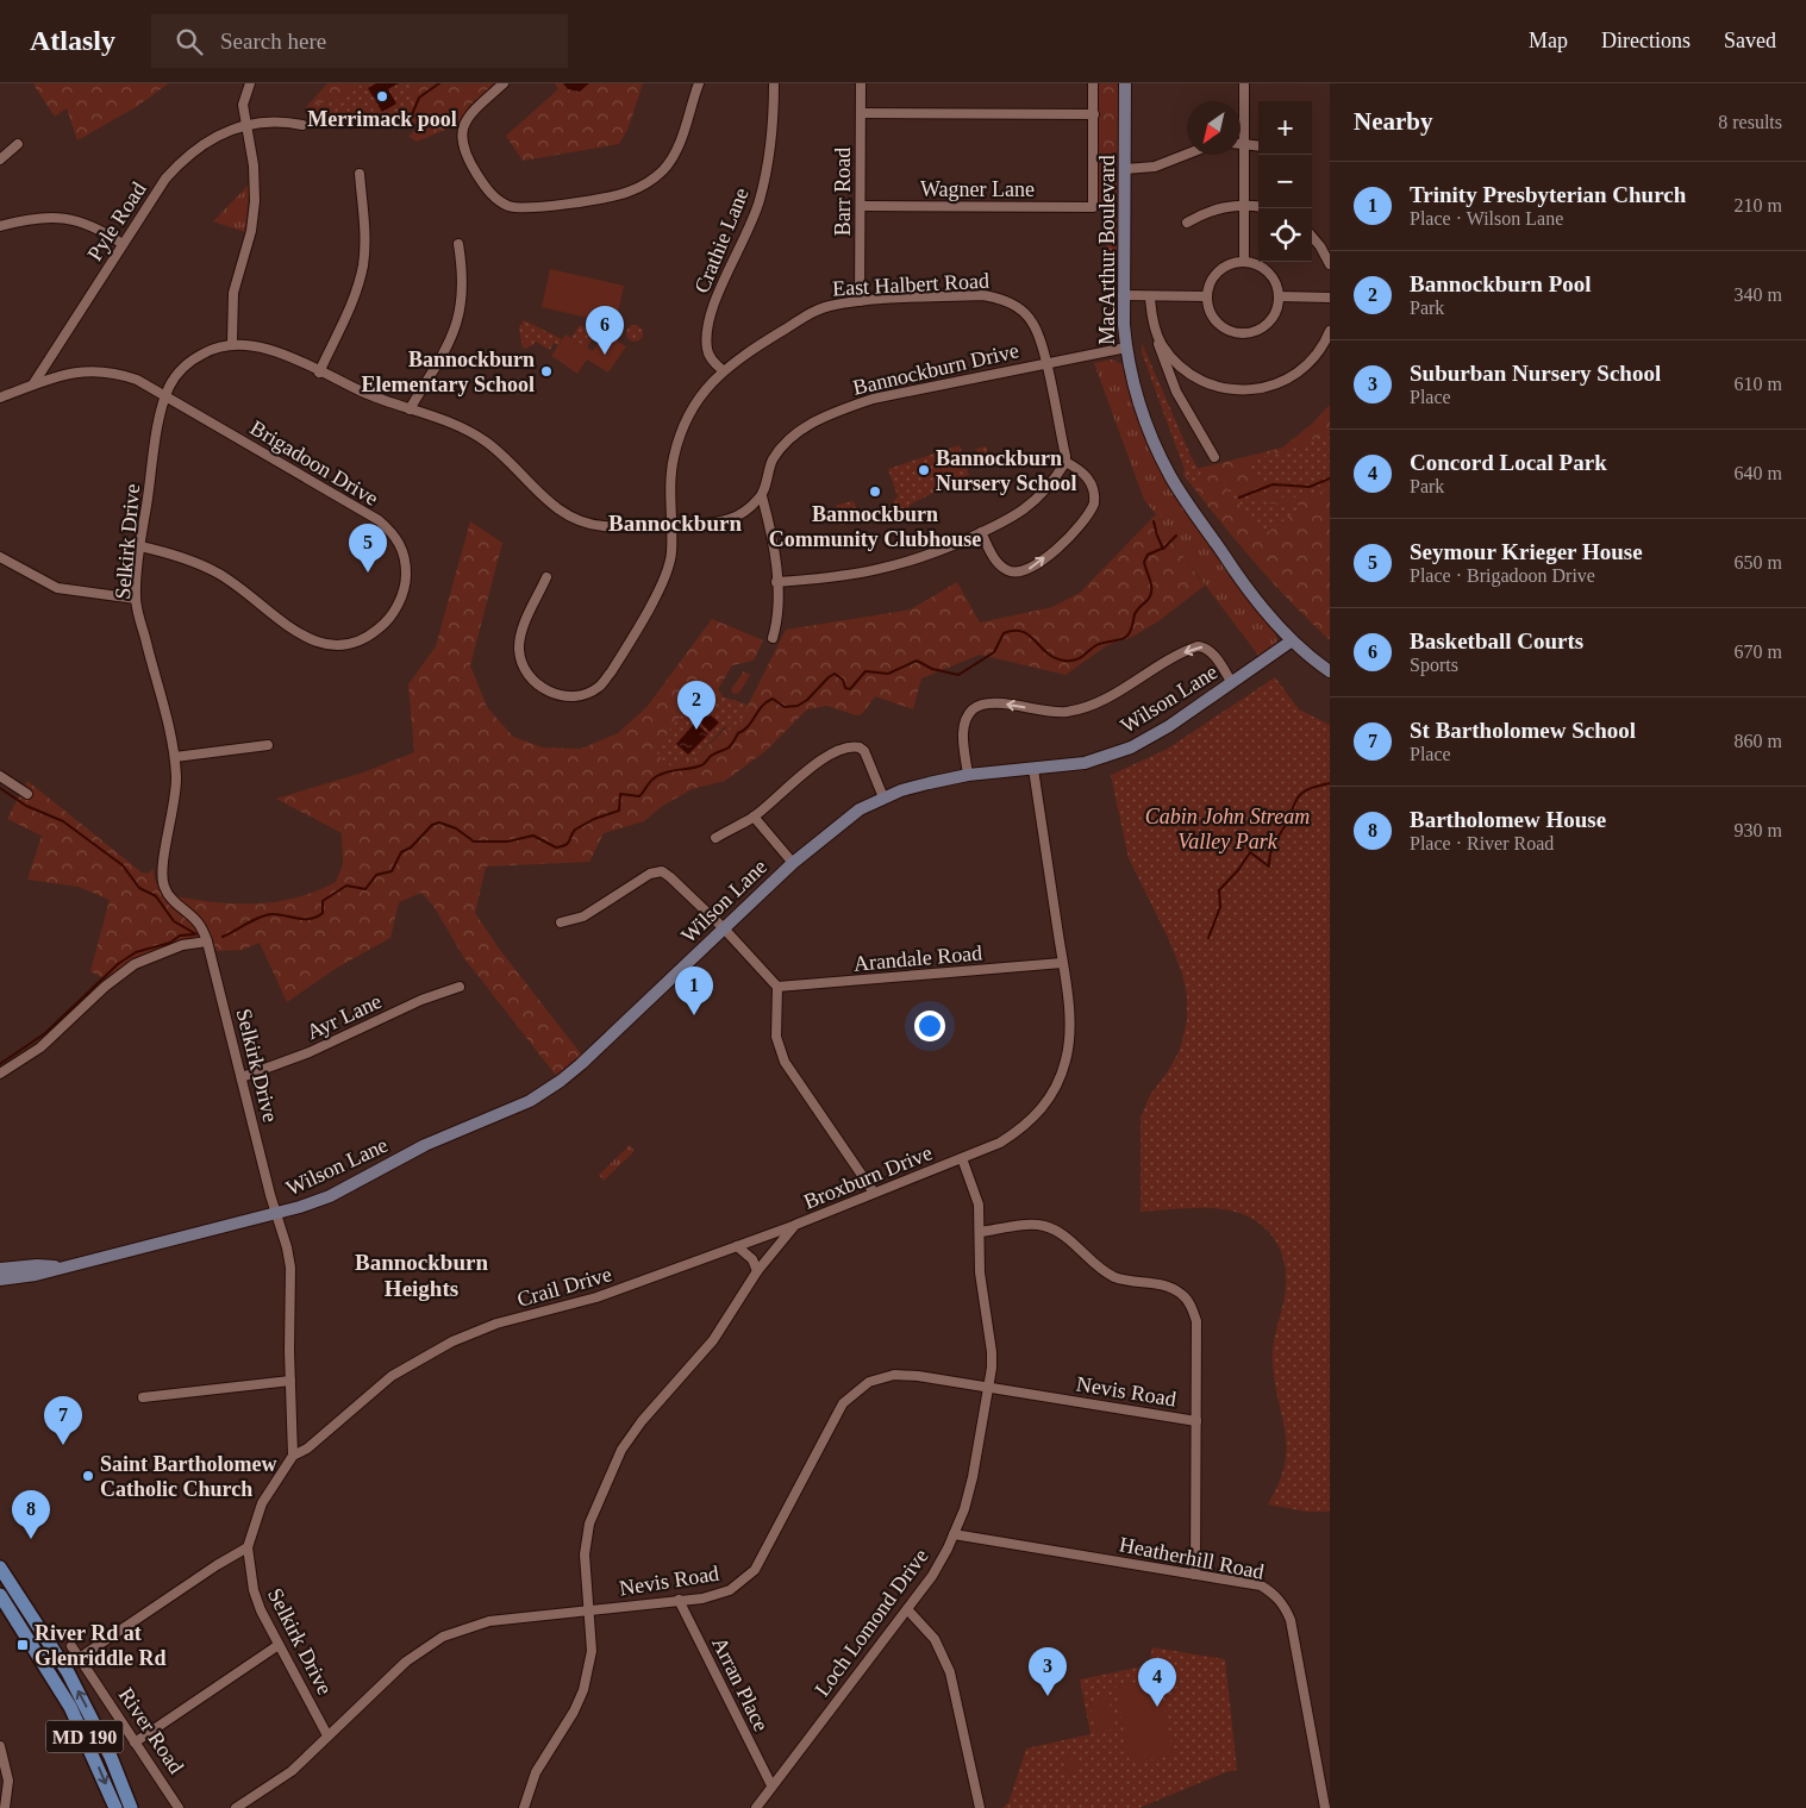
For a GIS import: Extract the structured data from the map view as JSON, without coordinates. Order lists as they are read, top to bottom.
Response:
{
  "streets": {
    "main road": [
      "MacArthur Boulevard",
      "Wilson Lane",
      "River Road",
      "MD 190"
    ],
    "street": [
      "Wagner Lane",
      "Barr Road",
      "Pyle Road",
      "Crathie Lane",
      "East Halbert Road",
      "Bannockburn Drive",
      "Brigadoon Drive",
      "Selkirk Drive",
      "Arandale Road",
      "Ayr Lane",
      "Broxburn Drive",
      "Crail Drive",
      "Nevis Road",
      "Heatherhill Road",
      "Loch Lomond Drive",
      "Arran Place"
    ]
  },
  "crossings": [
    ["Wagner Lane", "Barr Road"],
    ["Barr Road", "East Halbert Road"],
    ["Pyle Road", "Brigadoon Drive"],
    ["Crathie Lane", "East Halbert Road"],
    ["MacArthur Boulevard", "Bannockburn Drive"],
    ["MacArthur Boulevard", "Wilson Lane"],
    ["East Halbert Road", "Bannockburn Drive"],
    ["Brigadoon Drive", "Selkirk Drive"],
    ["Selkirk Drive", "Wilson Lane"],
    ["Selkirk Drive", "Ayr Lane"],
    ["Selkirk Drive", "Crail Drive"],
    ["Selkirk Drive", "Nevis Road"],
    ["Wilson Lane", "Broxburn Drive"],
    ["Arandale Road", "Broxburn Drive"],
    ["Broxburn Drive", "Crail Drive"],
    ["Broxburn Drive", "Nevis Road"],
    ["Broxburn Drive", "Loch Lomond Drive"],
    ["Nevis Road", "Loch Lomond Drive"],
    ["Nevis Road", "Arran Place"],
    ["Heatherhill Road", "Loch Lomond Drive"],
    ["Loch Lomond Drive", "Arran Place"]
  ],
  "districts": ["Bannockburn", "Bannockburn Heights"],
  "parks": ["Cabin John Stream Valley Park"],
  "places": {
    "other": [
      "Merrimack pool",
      "Bannockburn Elementary School",
      "Bannockburn Nursery School",
      "Bannockburn Community Clubhouse",
      "Saint Bartholomew Catholic Church"
    ],
    "transit": ["River Rd at Glenriddle Rd"]
  },
  "north": "bottom left",
  "page": {
    "header": "Atlasly",
    "search": "Search here",
    "nav": ["Map", "Directions", "Saved"],
    "heading": ["Nearby", "8 results"],
    "map_buttons": ["+", "−"],
    "list": [
      {
        "mark": "1",
        "name": "Trinity Presbyterian Church",
        "note": "Place · Wilson Lane",
        "value": "210 m"
      },
      {
        "mark": "2",
        "name": "Bannockburn Pool",
        "note": "Park",
        "value": "340 m"
      },
      {
        "mark": "3",
        "name": "Suburban Nursery School",
        "note": "Place",
        "value": "610 m"
      },
      {
        "mark": "4",
        "name": "Concord Local Park",
        "note": "Park",
        "value": "640 m"
      },
      {
        "mark": "5",
        "name": "Seymour Krieger House",
        "note": "Place · Brigadoon Drive",
        "value": "650 m"
      },
      {
        "mark": "6",
        "name": "Basketball Courts",
        "note": "Sports",
        "value": "670 m"
      },
      {
        "mark": "7",
        "name": "St Bartholomew School",
        "note": "Place",
        "value": "860 m"
      },
      {
        "mark": "8",
        "name": "Bartholomew House",
        "note": "Place · River Road",
        "value": "930 m"
      }
    ],
    "pins": [
      "6",
      "5",
      "2",
      "1",
      "7",
      "8",
      "3",
      "4"
    ]
  }
}
